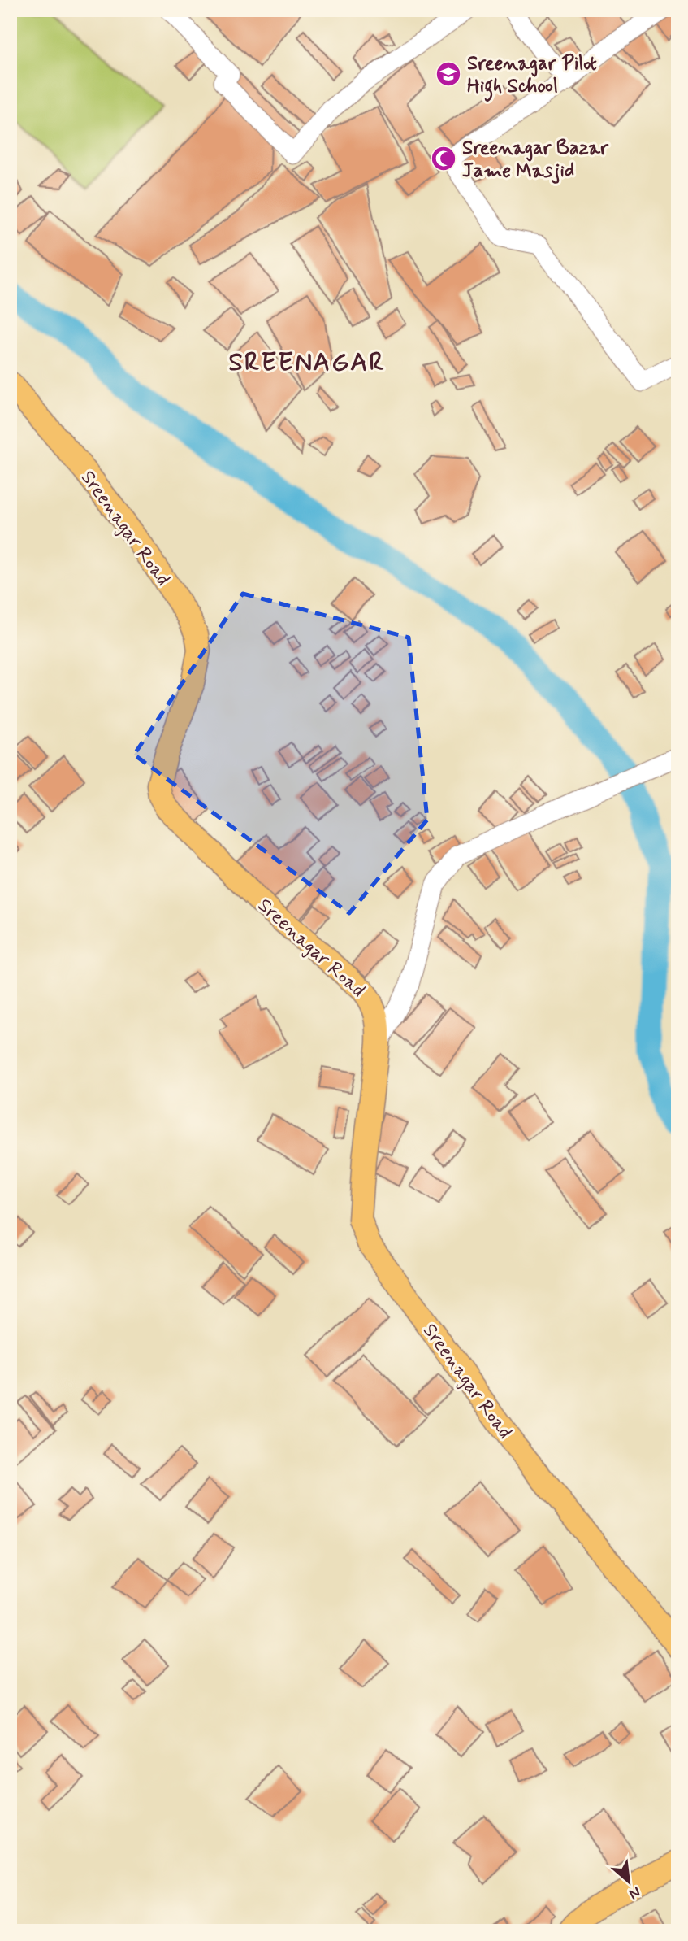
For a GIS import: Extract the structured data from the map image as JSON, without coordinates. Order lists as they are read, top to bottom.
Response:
{
  "streets": {
    "main road": ["Sreenagar Road"]
  },
  "districts": ["SREENAGAR"],
  "places": {
    "school or university": ["Sreenagar Pilot High School"],
    "mosque": ["Sreenagar Bazar Jame Masjid"]
  },
  "north": "bottom right"
}
